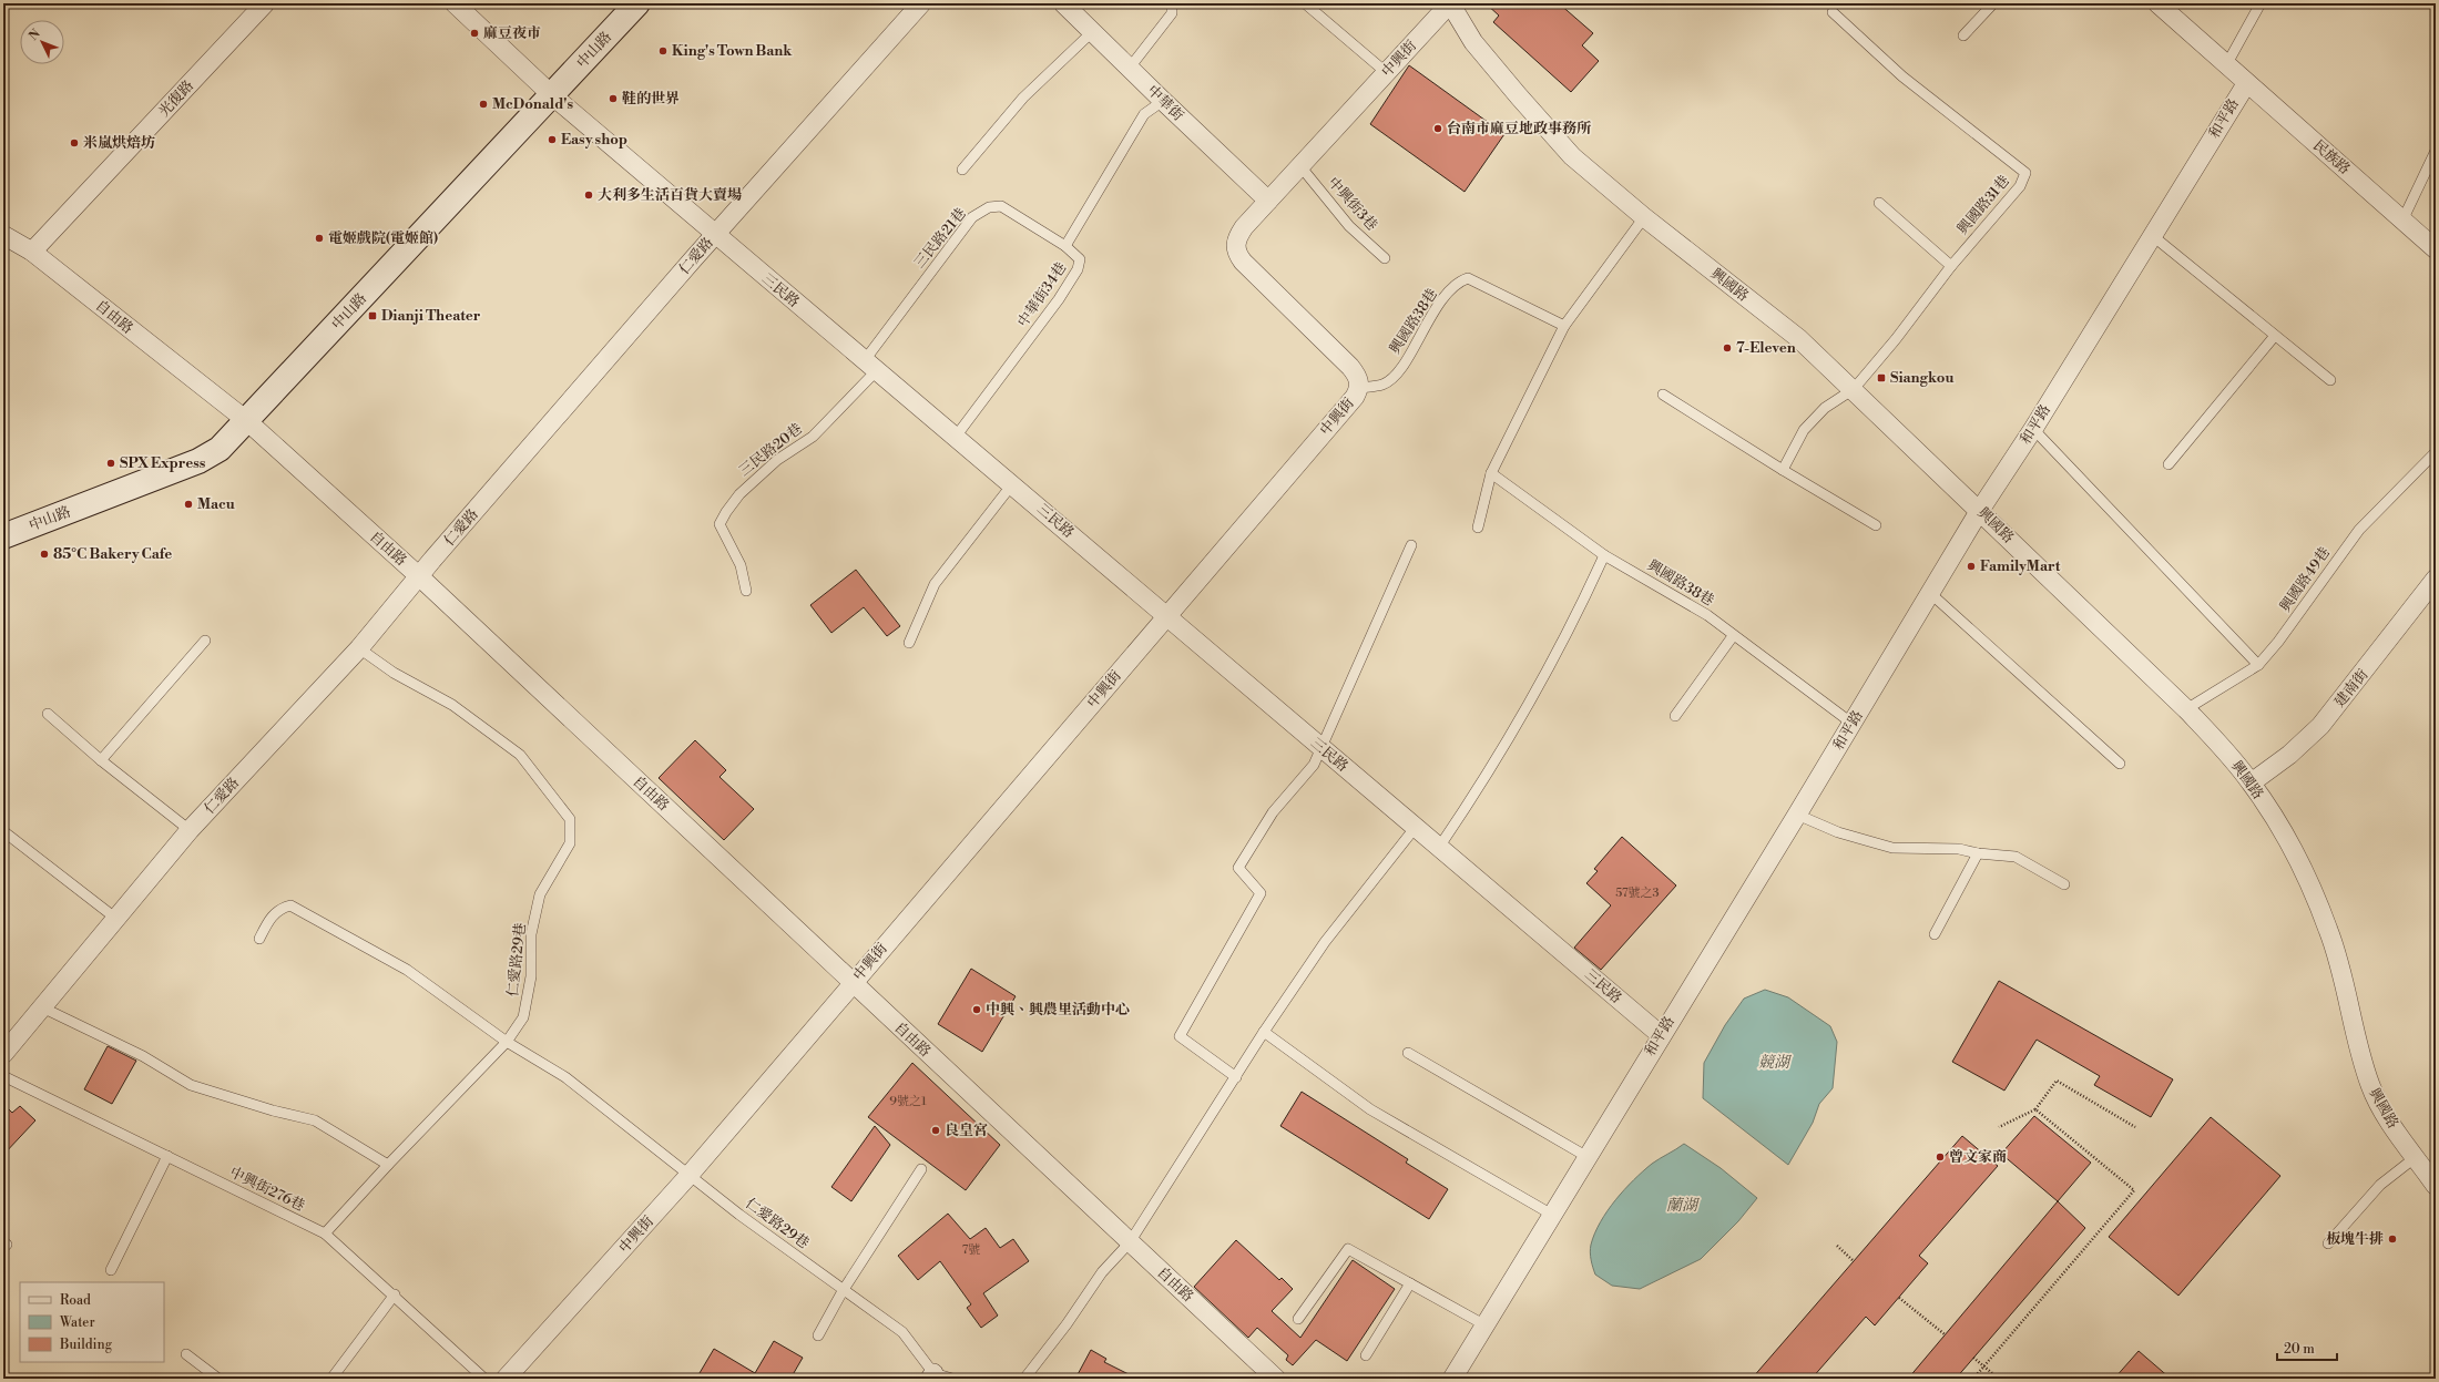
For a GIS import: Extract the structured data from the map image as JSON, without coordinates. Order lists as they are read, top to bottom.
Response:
{
  "streets": {
    "main road": ["中山路"],
    "street": [
      "中興街",
      "光復路",
      "中華街",
      "和平路",
      "民族路",
      "仁愛路",
      "興國路",
      "三民路",
      "自由路",
      "建南街"
    ],
    "lane": [
      "中興街3巷",
      "興國路31巷",
      "三民路21巷",
      "中華街34巷",
      "興國路38巷",
      "三民路20巷",
      "興國路49巷",
      "仁愛路29巷",
      "中興街276巷"
    ]
  },
  "crossings": [
    ["中山路", "三民路"],
    ["中山路", "自由路"],
    ["中興街", "中華街"],
    ["中興街", "中興街3巷"],
    ["中興街", "興國路"],
    ["中興街", "三民路"],
    ["中興街", "自由路"],
    ["中興街", "興國路38巷"],
    ["中興街", "仁愛路29巷"],
    ["光復路", "自由路"],
    ["中華街", "中華街34巷"],
    ["和平路", "民族路"],
    ["和平路", "興國路"],
    ["和平路", "三民路"],
    ["和平路", "興國路38巷"],
    ["興國路31巷", "興國路"],
    ["三民路21巷", "三民路"],
    ["三民路21巷", "中華街34巷"],
    ["三民路21巷", "三民路20巷"],
    ["仁愛路", "三民路"],
    ["仁愛路", "自由路"],
    ["仁愛路", "仁愛路29巷"],
    ["興國路", "興國路49巷"],
    ["興國路", "建南街"],
    ["三民路", "中華街34巷"],
    ["三民路", "三民路20巷"]
  ],
  "water": ["競湖", "蘭湖"],
  "places": {
    "other": [
      "麻豆夜市",
      "King's Town Bank",
      "鞋的世界",
      "McDonald's",
      "台南市麻豆地政事務所",
      "Easy shop",
      "米嵐烘焙坊",
      "大利多生活百貨大賣場",
      "電姬戲院(電姬館)",
      "7-Eleven",
      "SPX Express",
      "Macu",
      "85°C Bakery Cafe",
      "FamilyMart",
      "中興、興農里活動中心",
      "良皇宮",
      "曾文家商",
      "板塊牛排"
    ],
    "transit": ["Dianji Theater", "Siangkou"]
  },
  "house_numbers": ["57號之3", "9號之1", "7號"],
  "legend": ["Road", "Water", "Building"],
  "scale_bar": "20 m",
  "north": "top left"
}
